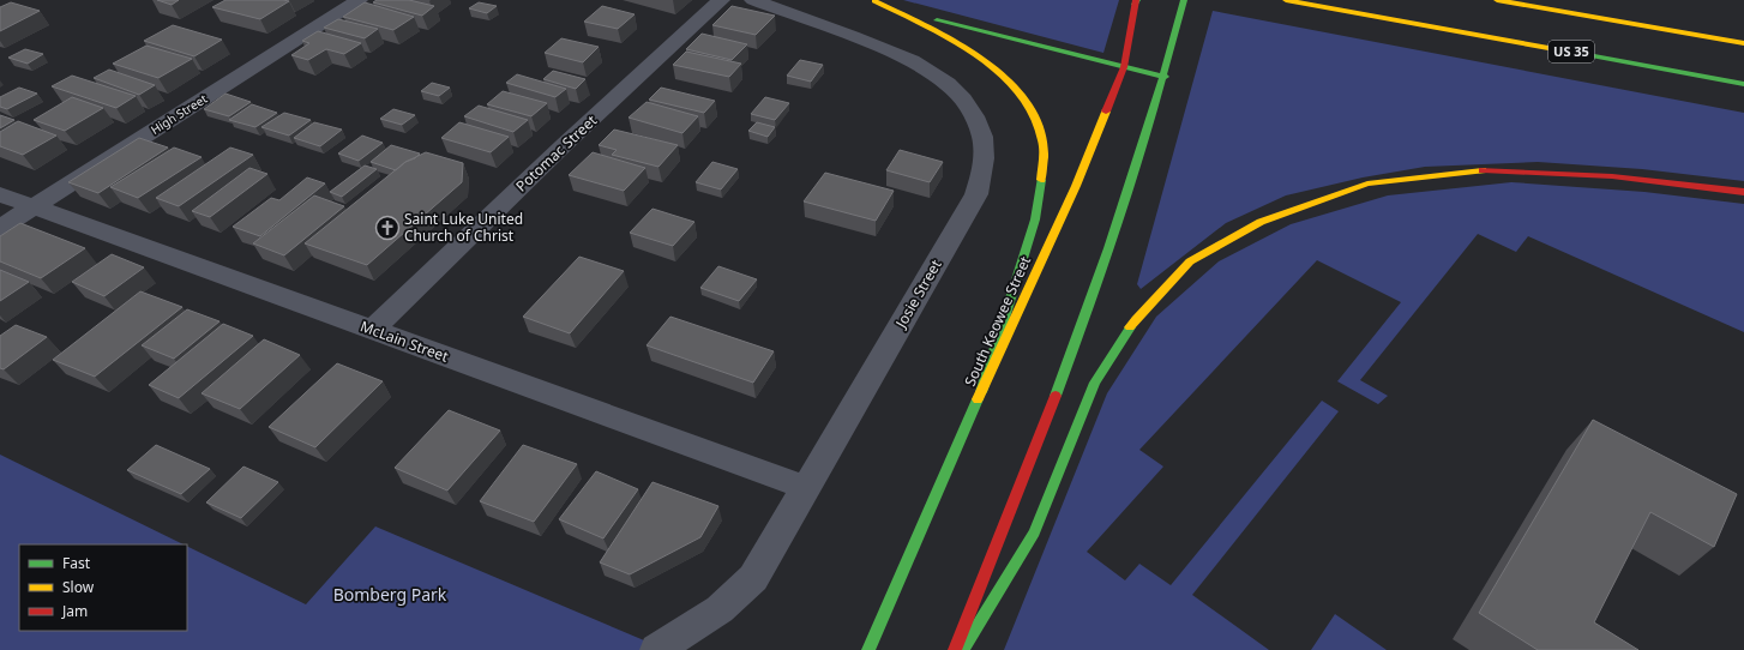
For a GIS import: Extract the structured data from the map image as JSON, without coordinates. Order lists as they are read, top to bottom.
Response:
{
  "streets": {
    "main road": ["US 35", "South Keowee Street"],
    "street": [
      "High Street",
      "Potomac Street",
      "Josie Street",
      "McLain Street"
    ]
  },
  "crossings": [
    ["High Street", "McLain Street"],
    ["Potomac Street", "McLain Street"],
    ["Josie Street", "McLain Street"]
  ],
  "parks": ["Bomberg Park"],
  "places": {
    "church": ["Saint Luke United Church of Christ"]
  },
  "legend": ["Fast", "Slow", "Jam"]
}
